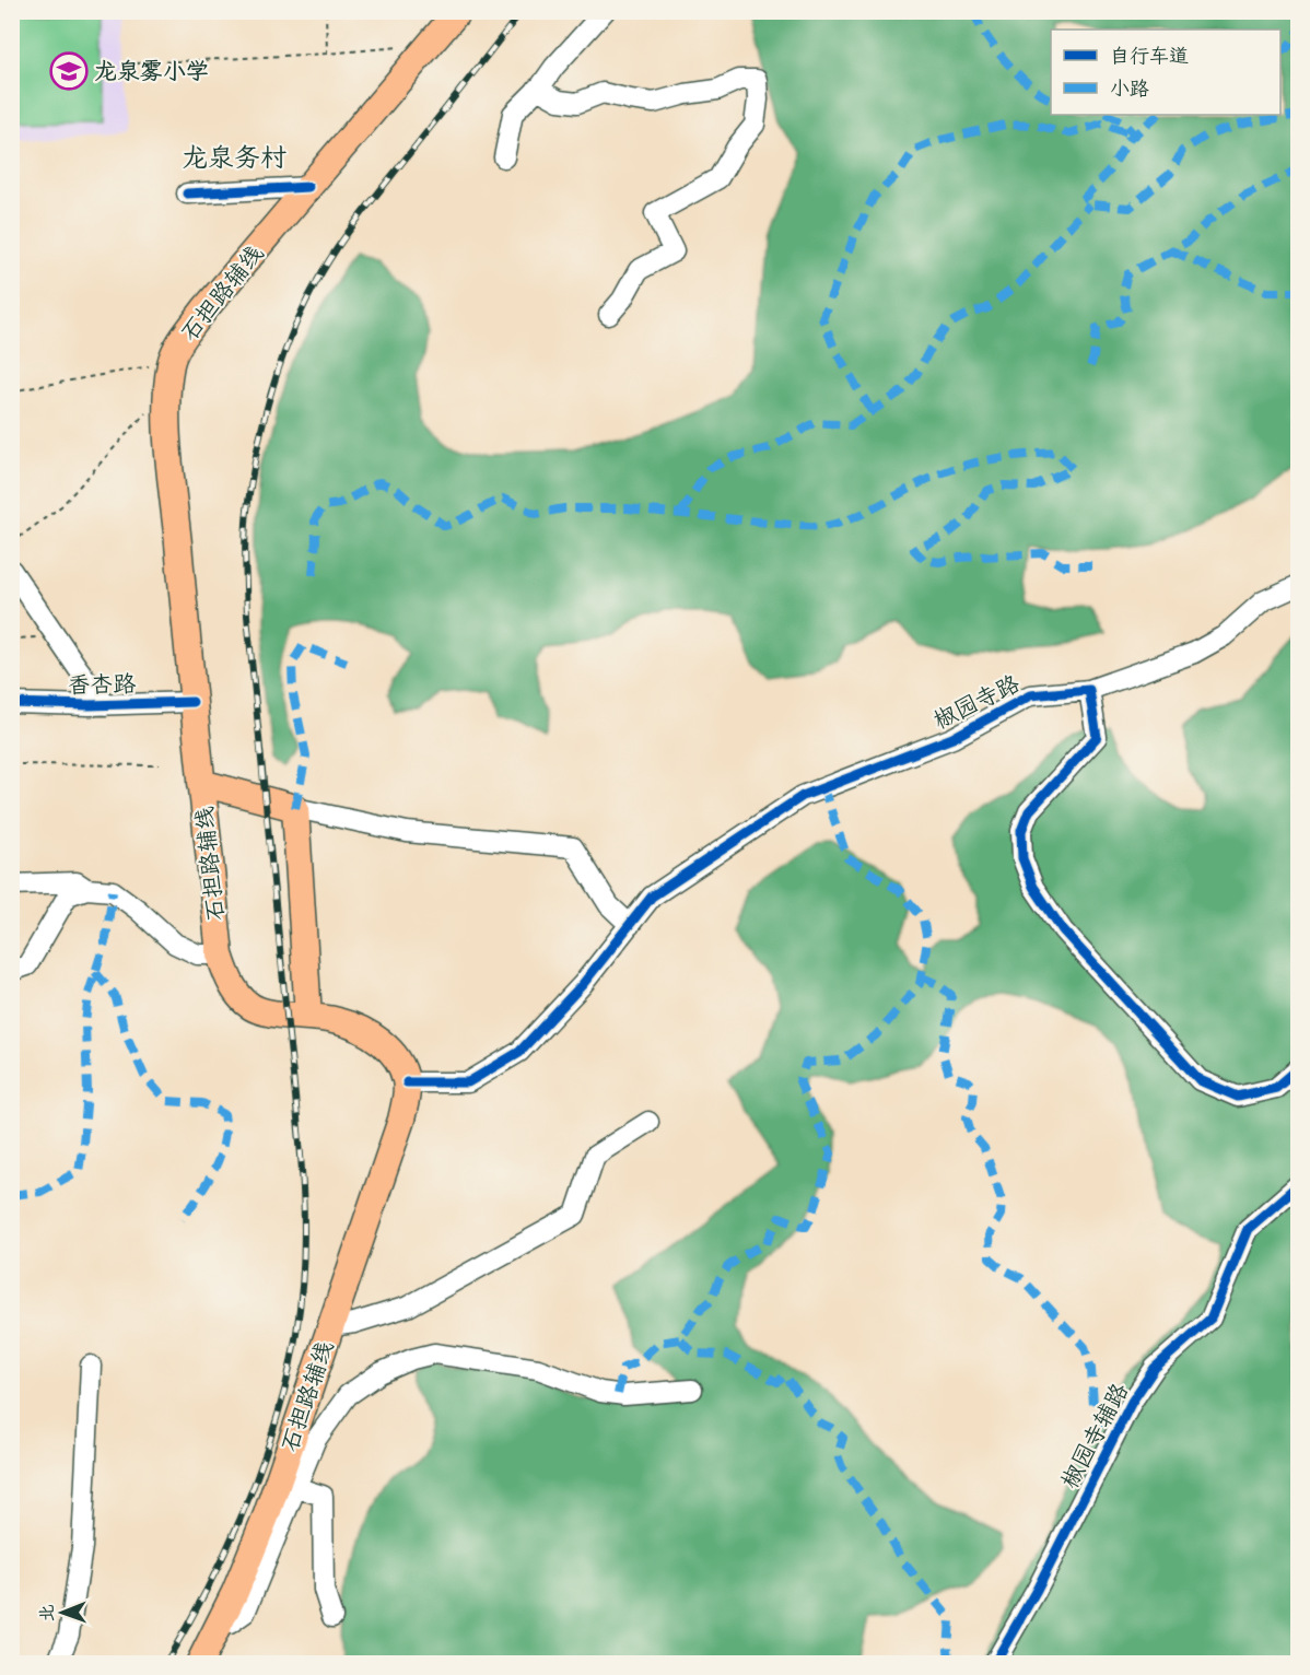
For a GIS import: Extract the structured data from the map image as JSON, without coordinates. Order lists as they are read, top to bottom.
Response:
{
  "streets": {
    "main road": ["石担路辅线"],
    "street": ["香杏路", "椒园寺路", "椒园寺辅路"]
  },
  "crossings": [
    ["石担路辅线", "香杏路"],
    ["石担路辅线", "椒园寺路"]
  ],
  "districts": ["龙泉务村"],
  "places": {
    "school or university": ["龙泉雾小学"]
  },
  "legend": ["自行车道", "小路"],
  "north": "left"
}
